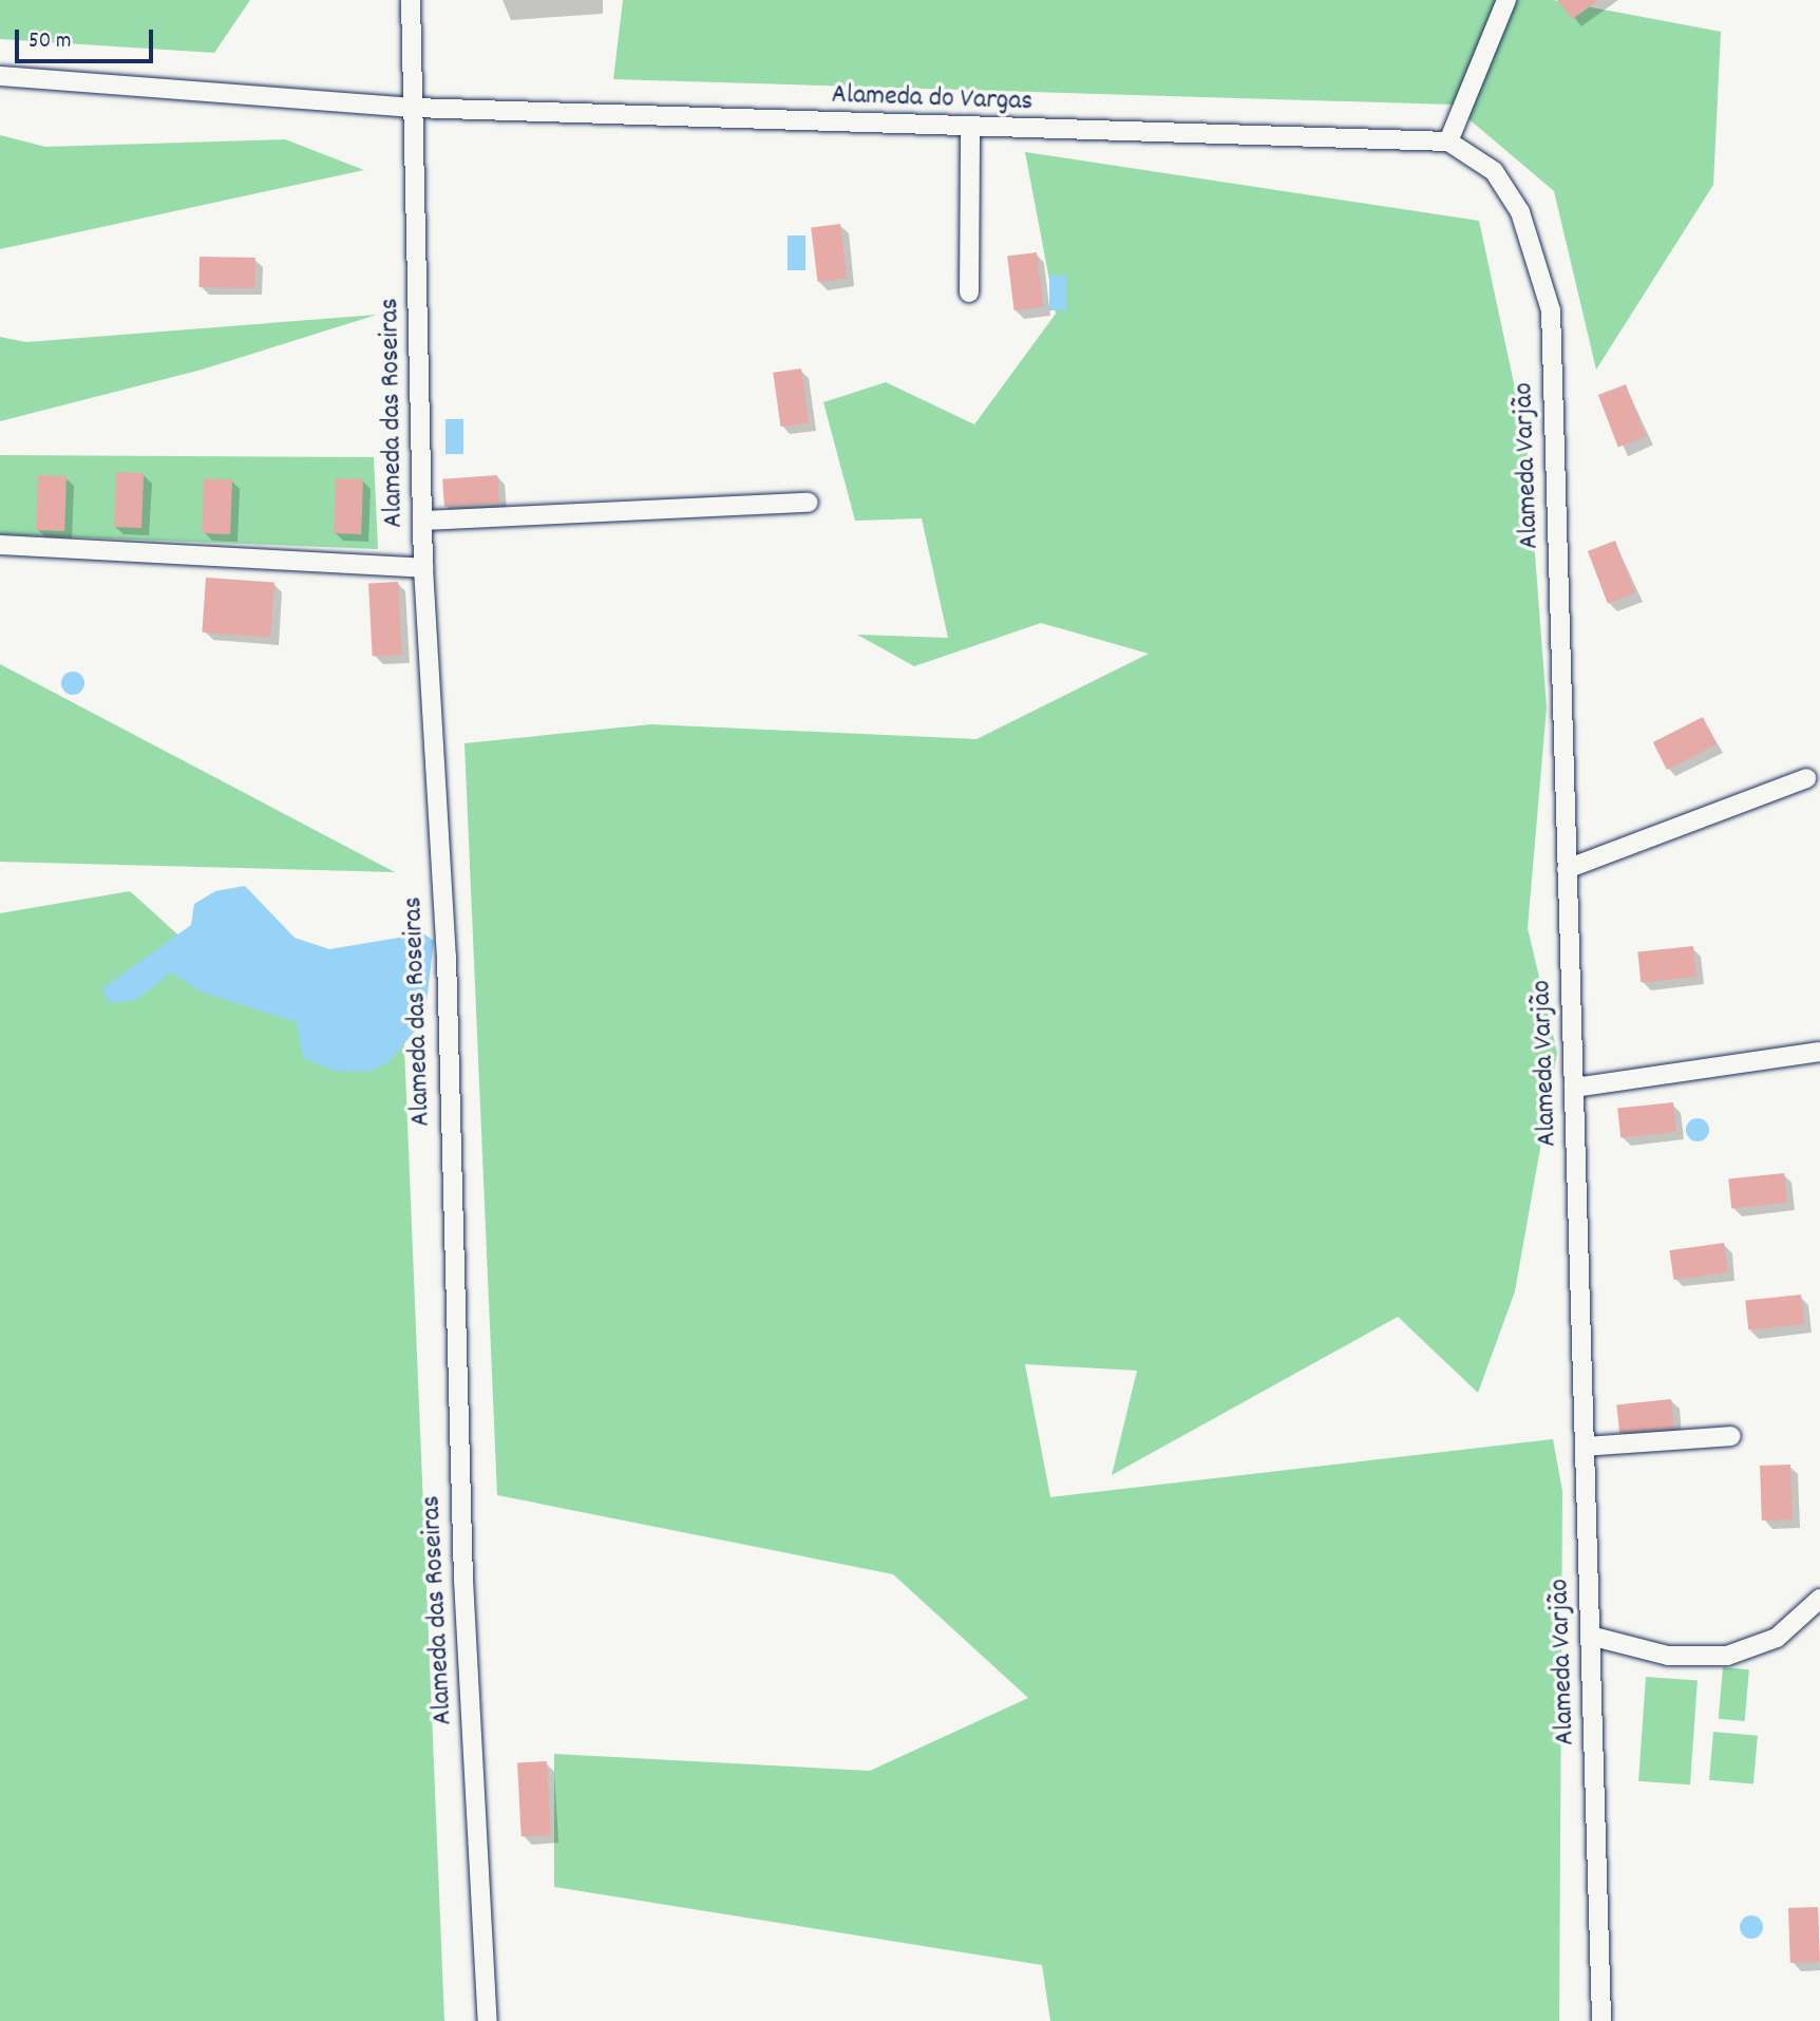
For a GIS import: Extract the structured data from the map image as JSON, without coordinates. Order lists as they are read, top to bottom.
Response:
{
  "streets": {
    "street": ["Alameda do Vargas", "Alameda das Roseiras", "Alameda Varjão"]
  },
  "crossings": [
    ["Alameda do Vargas", "Alameda das Roseiras"],
    ["Alameda do Vargas", "Alameda Varjão"]
  ],
  "scale_bar": "50 m"
}
